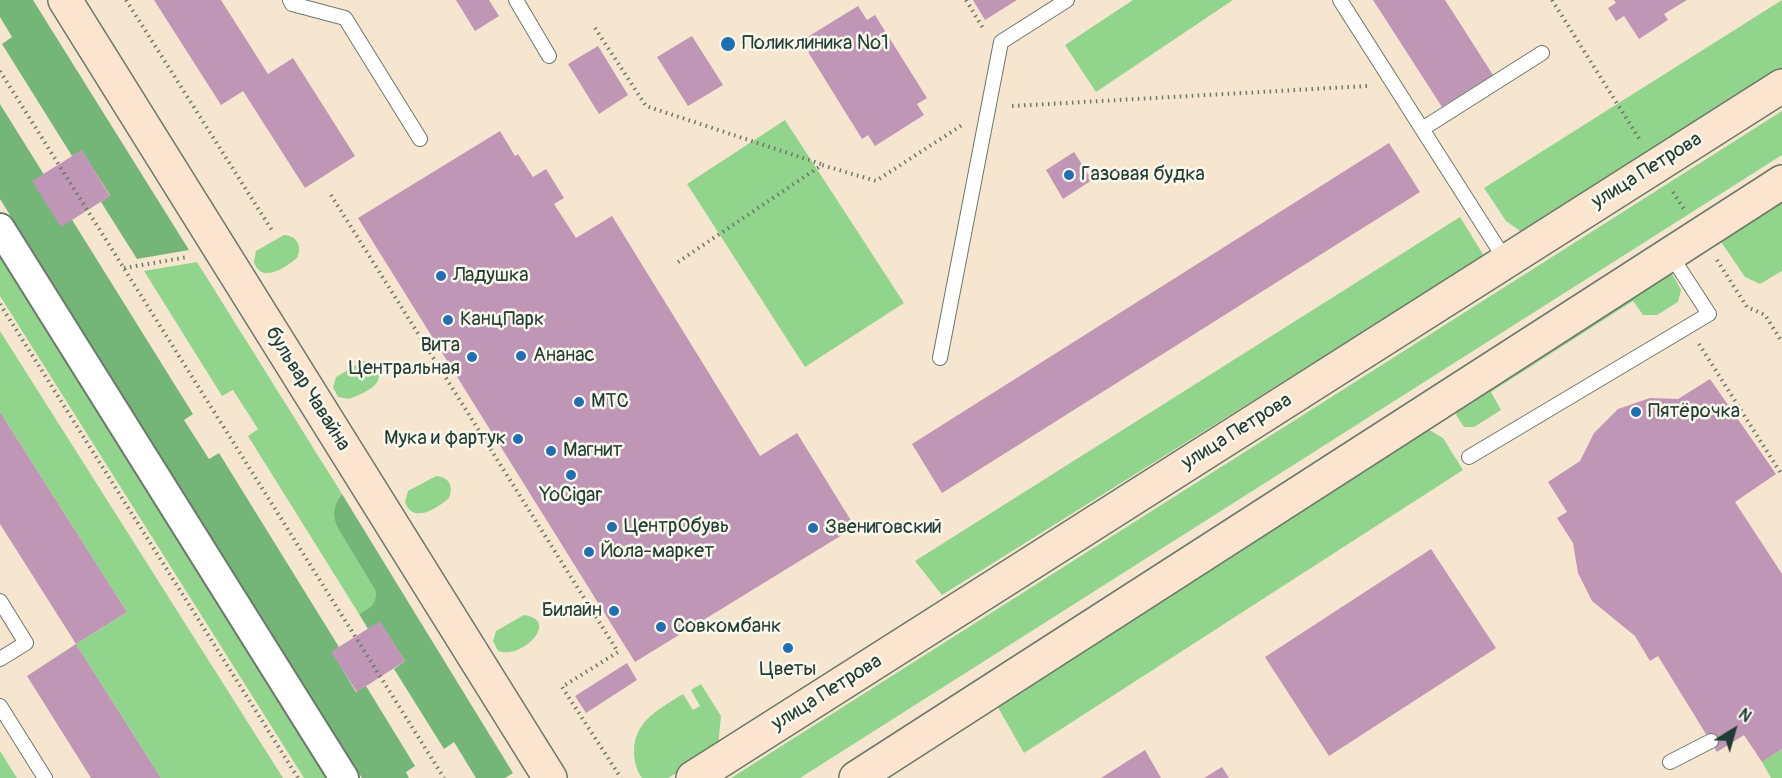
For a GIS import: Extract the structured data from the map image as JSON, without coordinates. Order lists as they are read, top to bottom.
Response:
{
  "streets": {
    "main road": ["улица Петрова", "бульвар Чавайна"]
  },
  "places": [
    "Поликлиника №1",
    "Газовая будка",
    "Ладушка",
    "КанцПарк",
    "Ананас",
    "Вита Центральная",
    "МТС",
    "Пятёрочка",
    "Мука и фартук",
    "Магнит",
    "YoCigar",
    "ЦентрОбувь",
    "Звениговский",
    "Йола-маркет",
    "Билайн",
    "Совкомбанк",
    "Цветы"
  ],
  "north": "top right"
}
